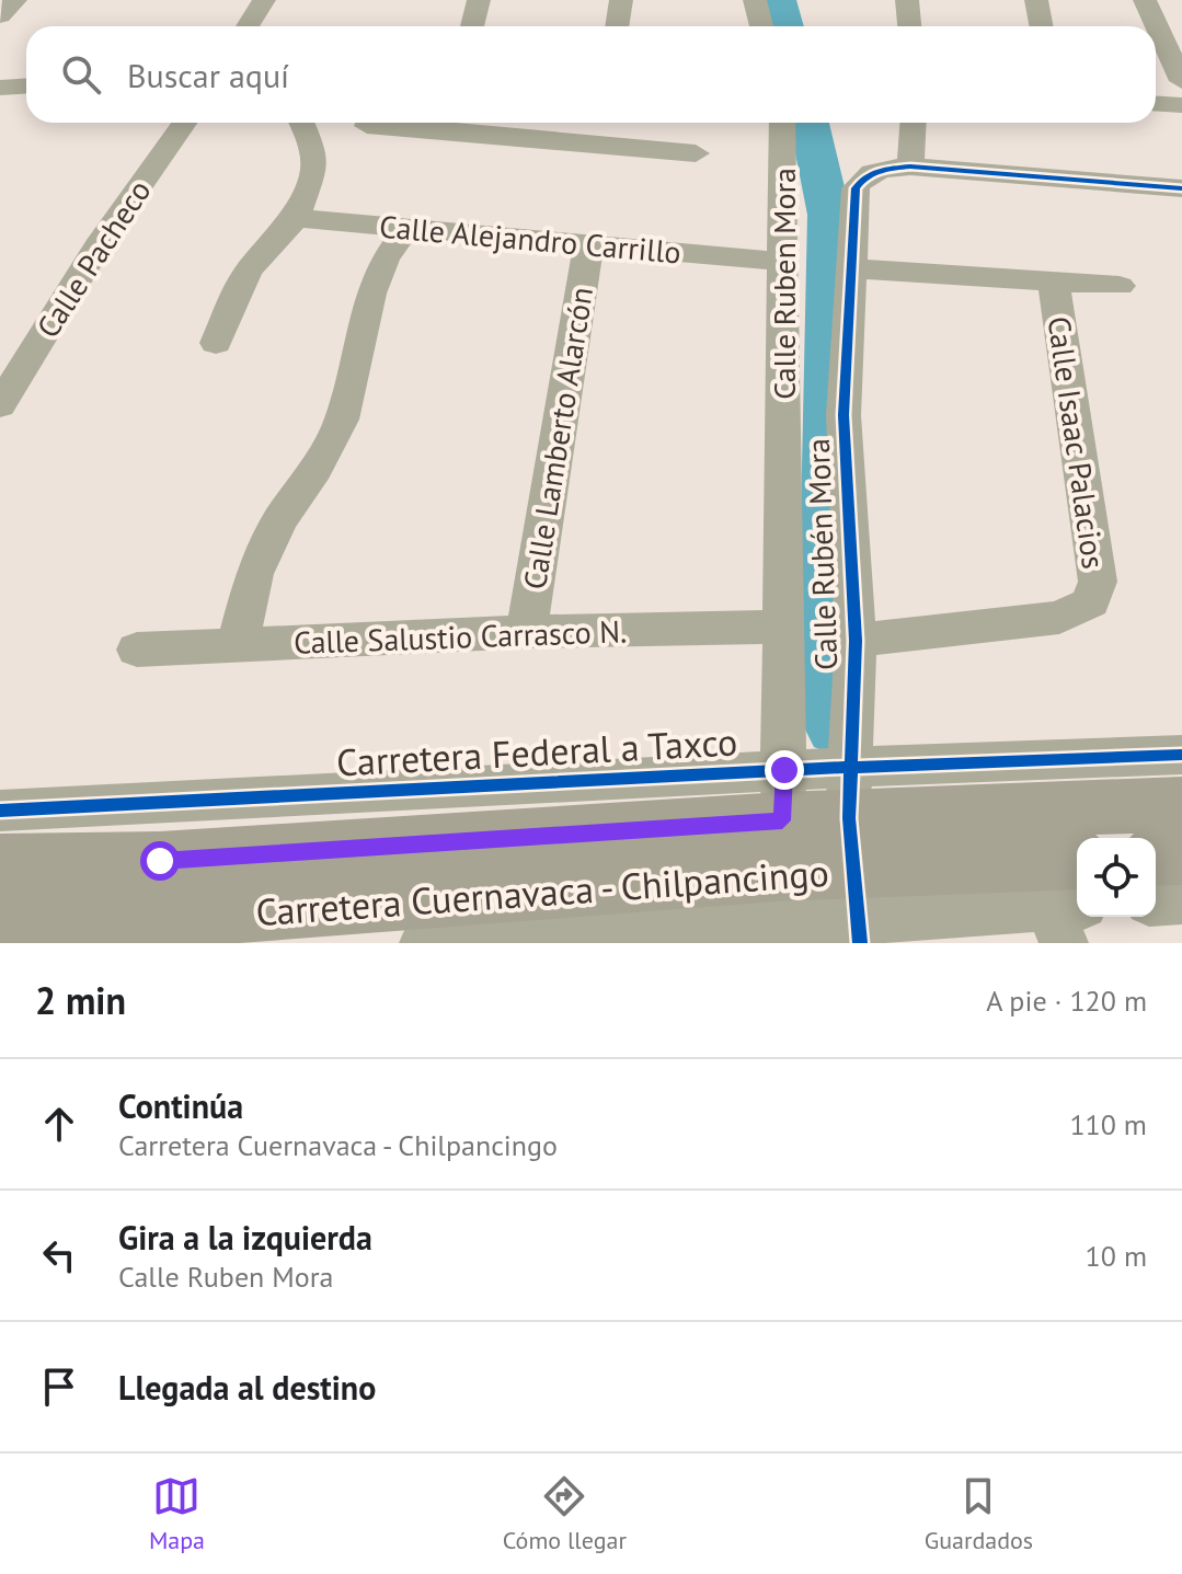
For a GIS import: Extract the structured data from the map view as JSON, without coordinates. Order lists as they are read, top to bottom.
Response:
{
  "streets": {
    "main road": ["Carretera Cuernavaca - Chilpancingo"],
    "street": [
      "Calle Alejandro Carrillo",
      "Calle Pacheco",
      "Calle Ruben Mora",
      "Calle Lamberto Alarcón",
      "Calle Isaac Palacios",
      "Calle Rubén Mora",
      "Calle Salustio Carrasco N.",
      "Carretera Federal a Taxco"
    ]
  },
  "crossings": [
    ["Calle Alejandro Carrillo", "Calle Ruben Mora"],
    ["Calle Alejandro Carrillo", "Calle Lamberto Alarcón"],
    ["Calle Ruben Mora", "Calle Salustio Carrasco N."],
    ["Calle Ruben Mora", "Carretera Federal a Taxco"],
    ["Calle Ruben Mora", "Carretera Cuernavaca - Chilpancingo"],
    ["Calle Lamberto Alarcón", "Calle Salustio Carrasco N."],
    ["Calle Isaac Palacios", "Calle Rubén Mora"],
    ["Calle Rubén Mora", "Carretera Federal a Taxco"],
    ["Calle Rubén Mora", "Carretera Cuernavaca - Chilpancingo"],
    ["Carretera Federal a Taxco", "Carretera Cuernavaca - Chilpancingo"]
  ],
  "page": {
    "search": "Buscar aquí",
    "heading": ["2 min", "A pie · 120 m"],
    "list": [
      ["Continúa", "Carretera Cuernavaca - Chilpancingo", "110 m"],
      ["Gira a la izquierda", "Calle Ruben Mora", "10 m"],
      "Llegada al destino"
    ],
    "nav": ["Mapa", "Cómo llegar", "Guardados"]
  }
}
